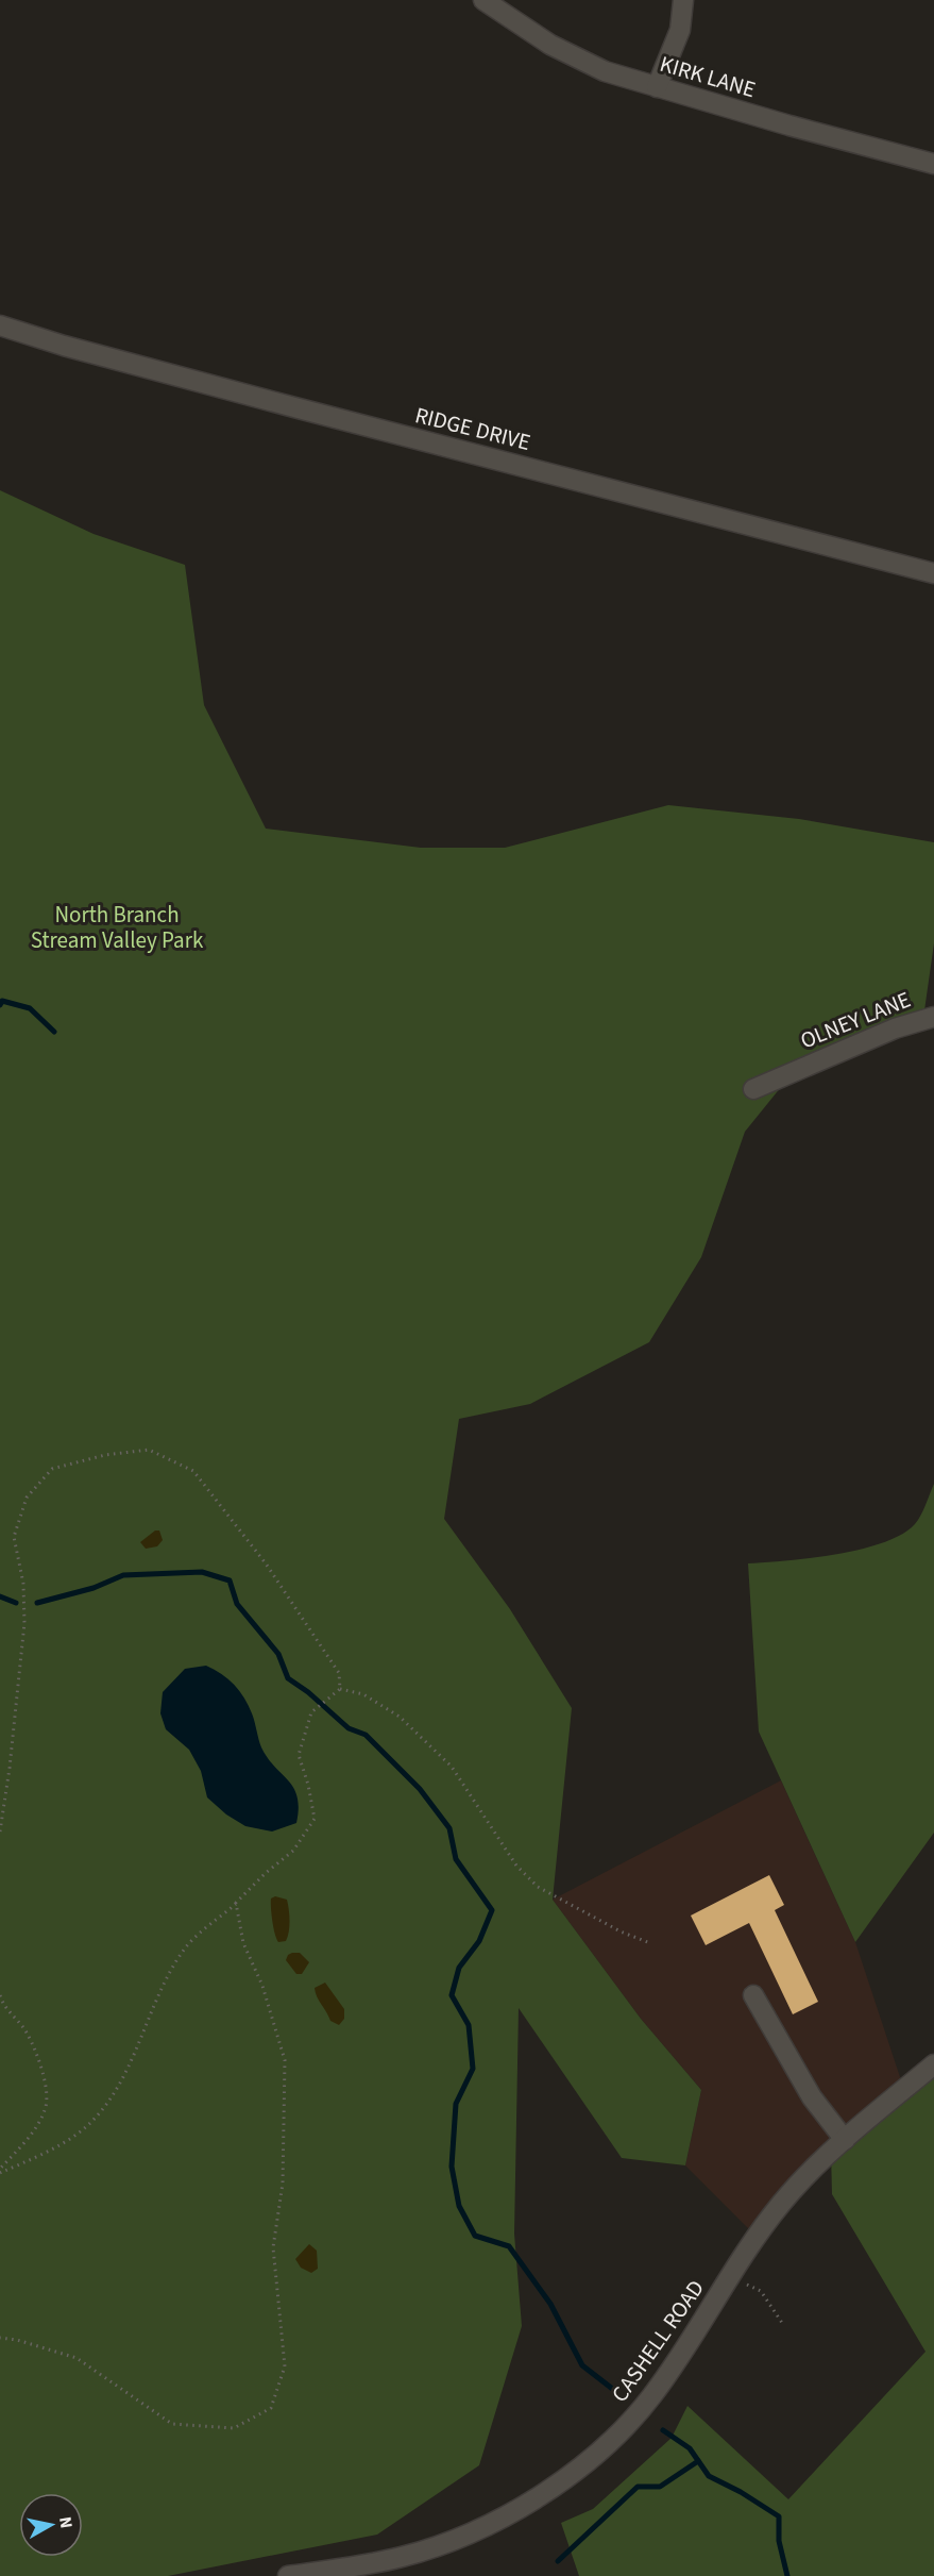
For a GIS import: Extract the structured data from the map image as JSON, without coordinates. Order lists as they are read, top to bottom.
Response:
{
  "streets": {
    "street": [
      "KIRK LANE",
      "RIDGE DRIVE",
      "OLNEY LANE",
      "CASHELL ROAD"
    ]
  },
  "parks": ["North Branch Stream Valley Park"],
  "north": "right"
}
